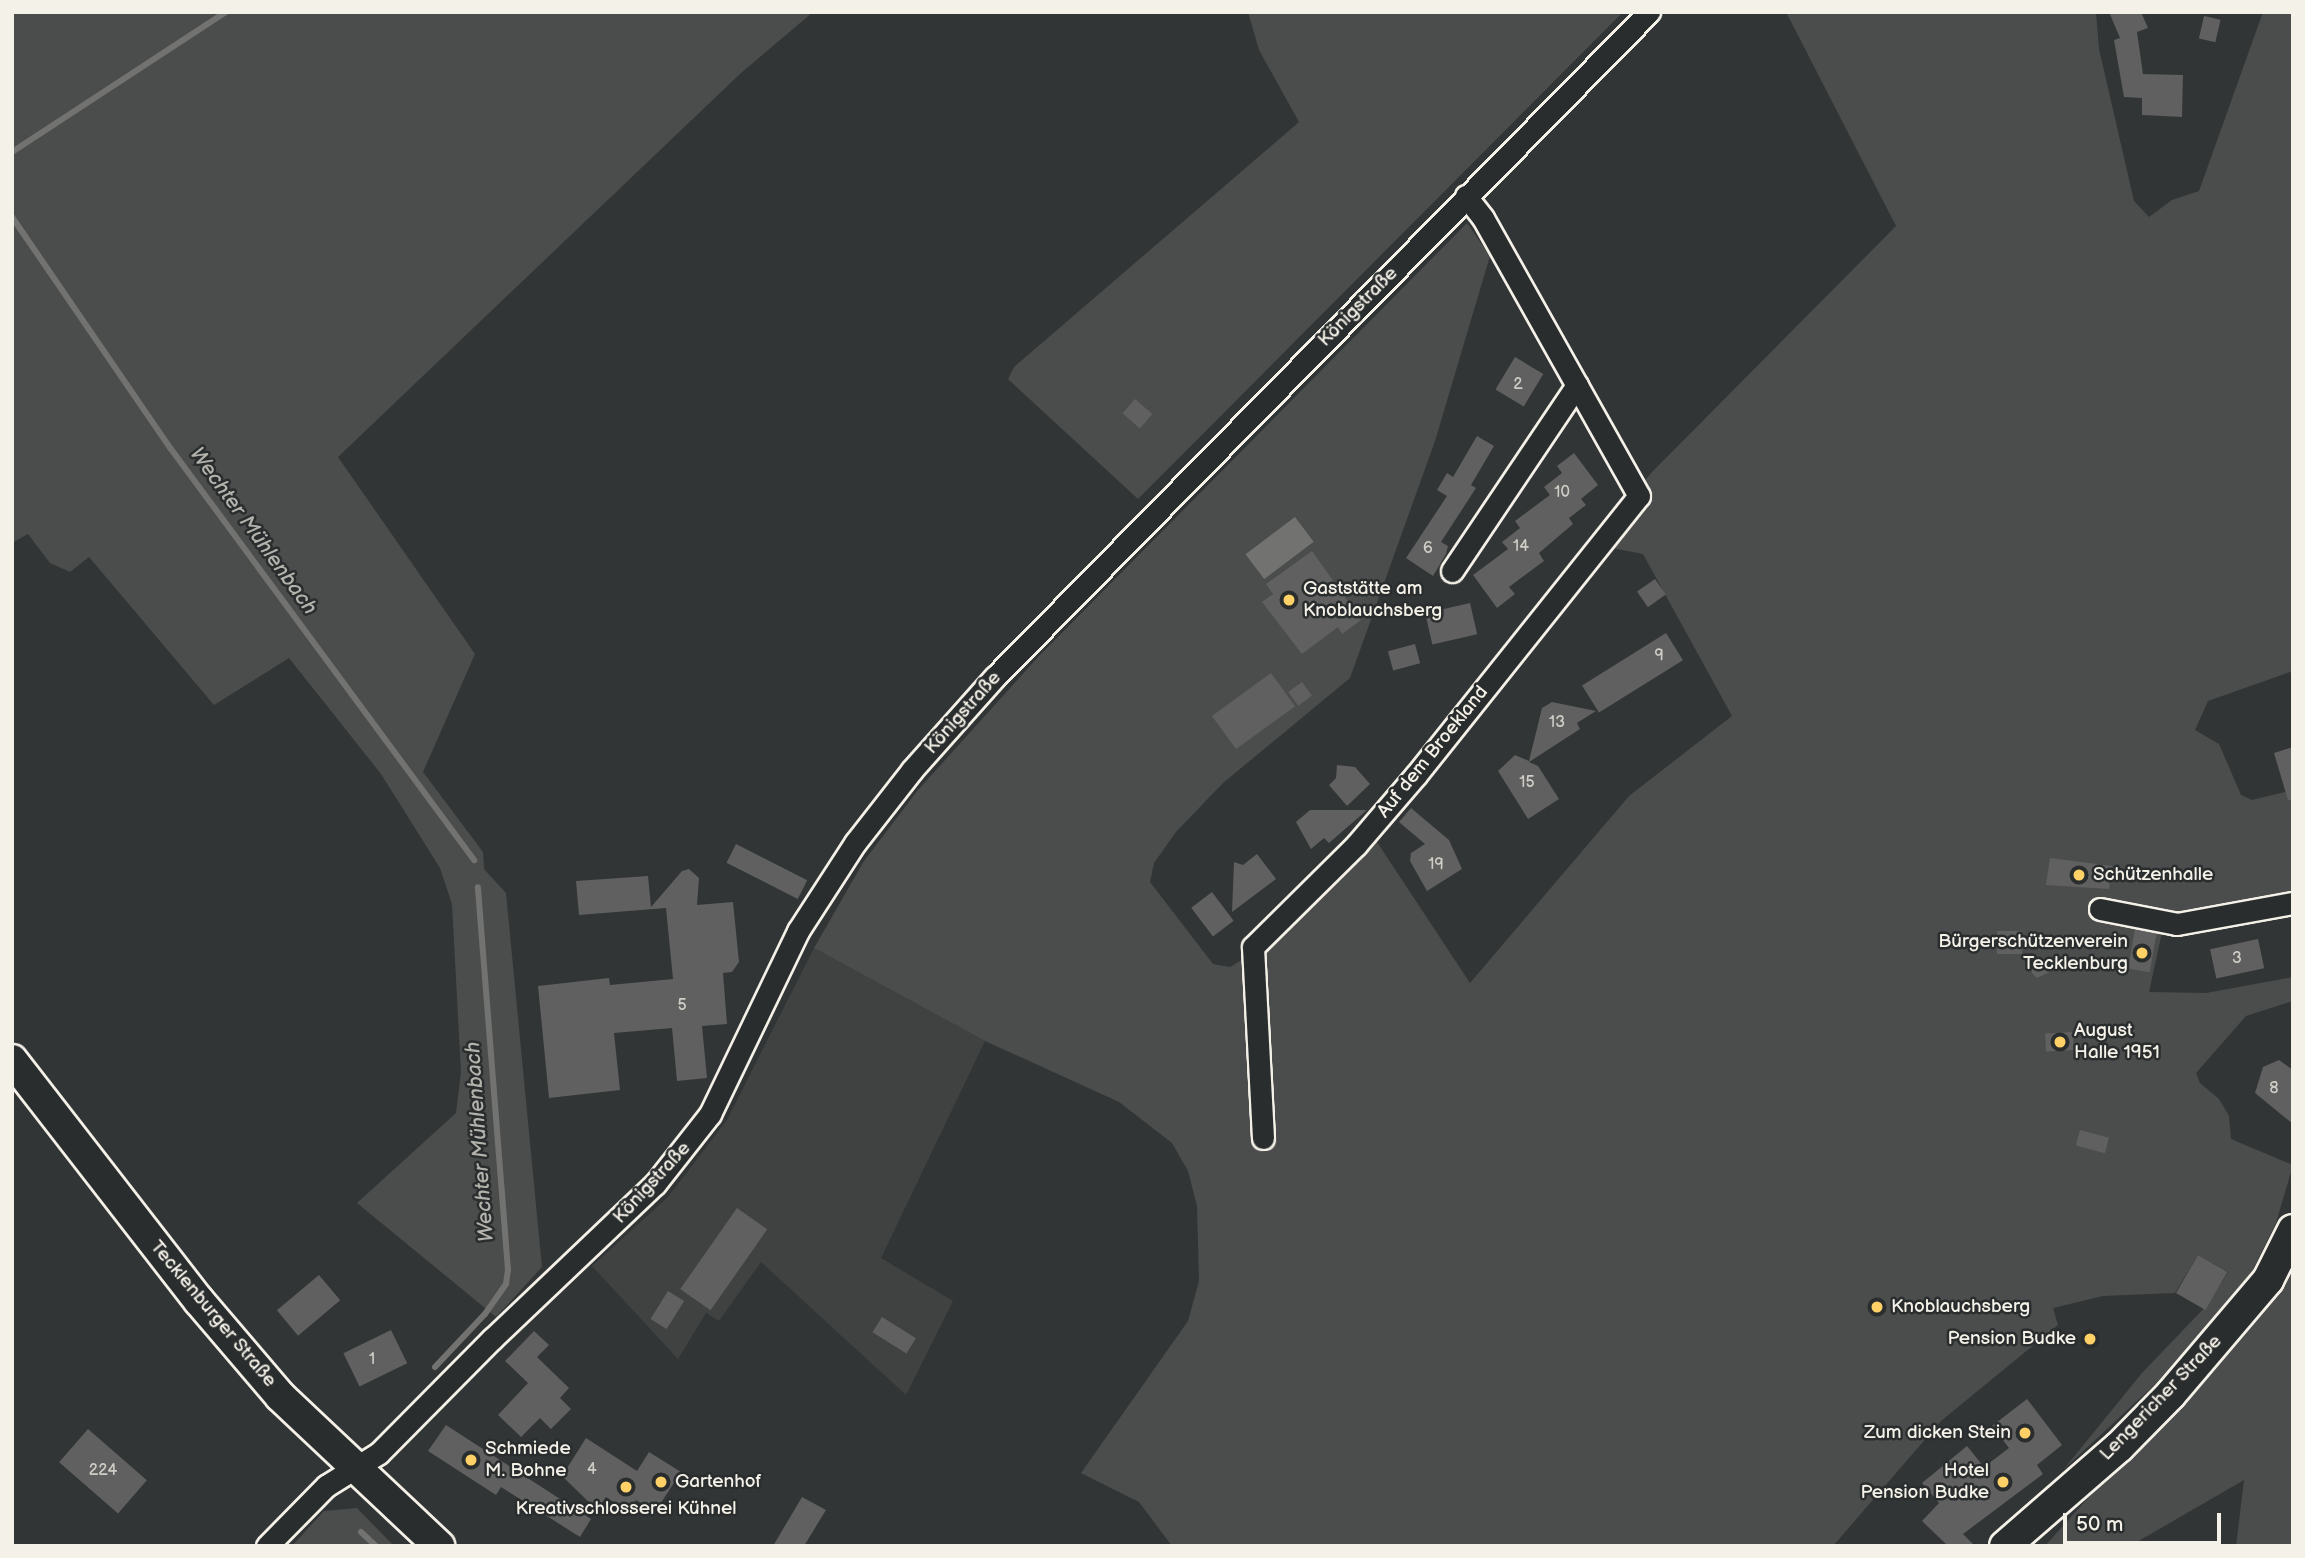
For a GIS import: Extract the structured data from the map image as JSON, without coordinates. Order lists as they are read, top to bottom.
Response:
{
  "streets": {
    "main road": ["Tecklenburger Straße", "Lengericher Straße"],
    "street": ["Königstraße", "Auf dem Broekland"]
  },
  "crossings": [
    ["Königstraße", "Auf dem Broekland"],
    ["Königstraße", "Tecklenburger Straße"]
  ],
  "water": ["Wechter Mühlenbach"],
  "places": [
    "Gaststätte am Knoblauchsberg",
    "Schützenhalle",
    "Bürgerschützenverein Tecklenburg",
    "August Halle 1951",
    "Knoblauchsberg",
    "Pension Budke",
    "Zum dicken Stein",
    "Schmiede M. Bohne",
    "Gartenhof",
    "Hotel Pension Budke",
    "Kreativschlosserei Kühnel"
  ],
  "house_numbers": [
    "2",
    "10",
    "14",
    "6",
    "9",
    "13",
    "15",
    "19",
    "3",
    "5",
    "8",
    "1",
    "4",
    "224"
  ],
  "scale_bar": "50 m"
}
